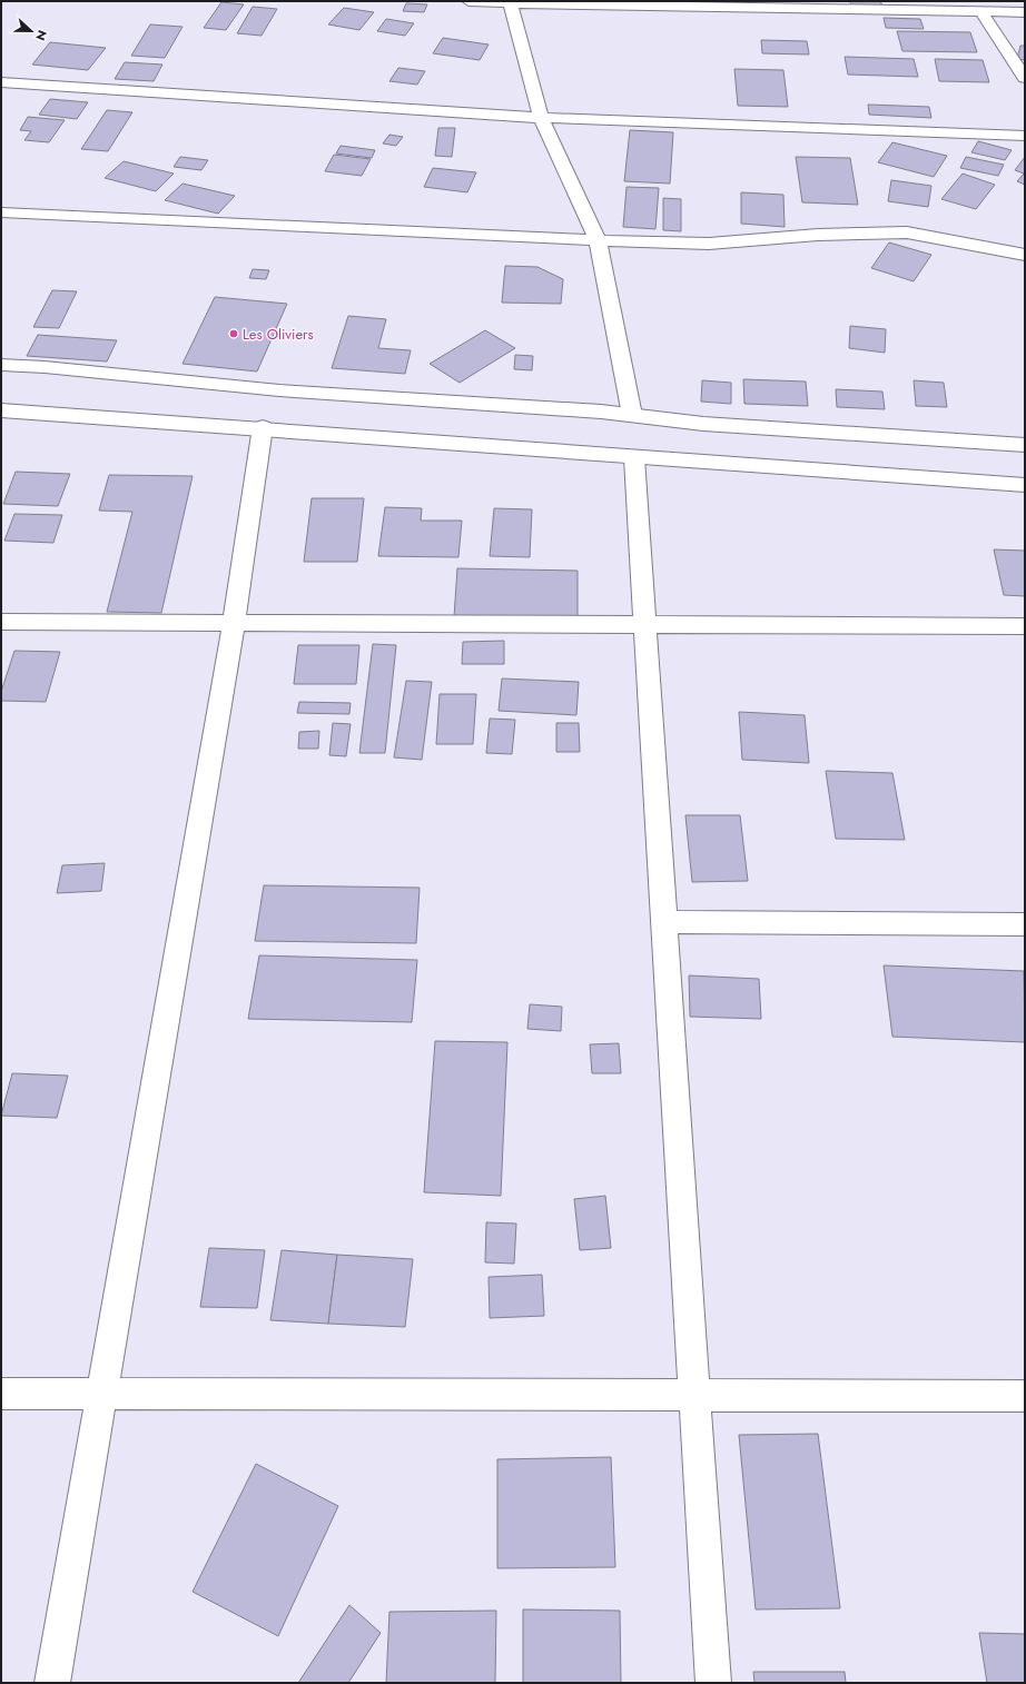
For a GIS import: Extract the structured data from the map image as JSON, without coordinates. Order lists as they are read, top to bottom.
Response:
{
  "places": ["Les Oliviers"],
  "north": "right"
}
